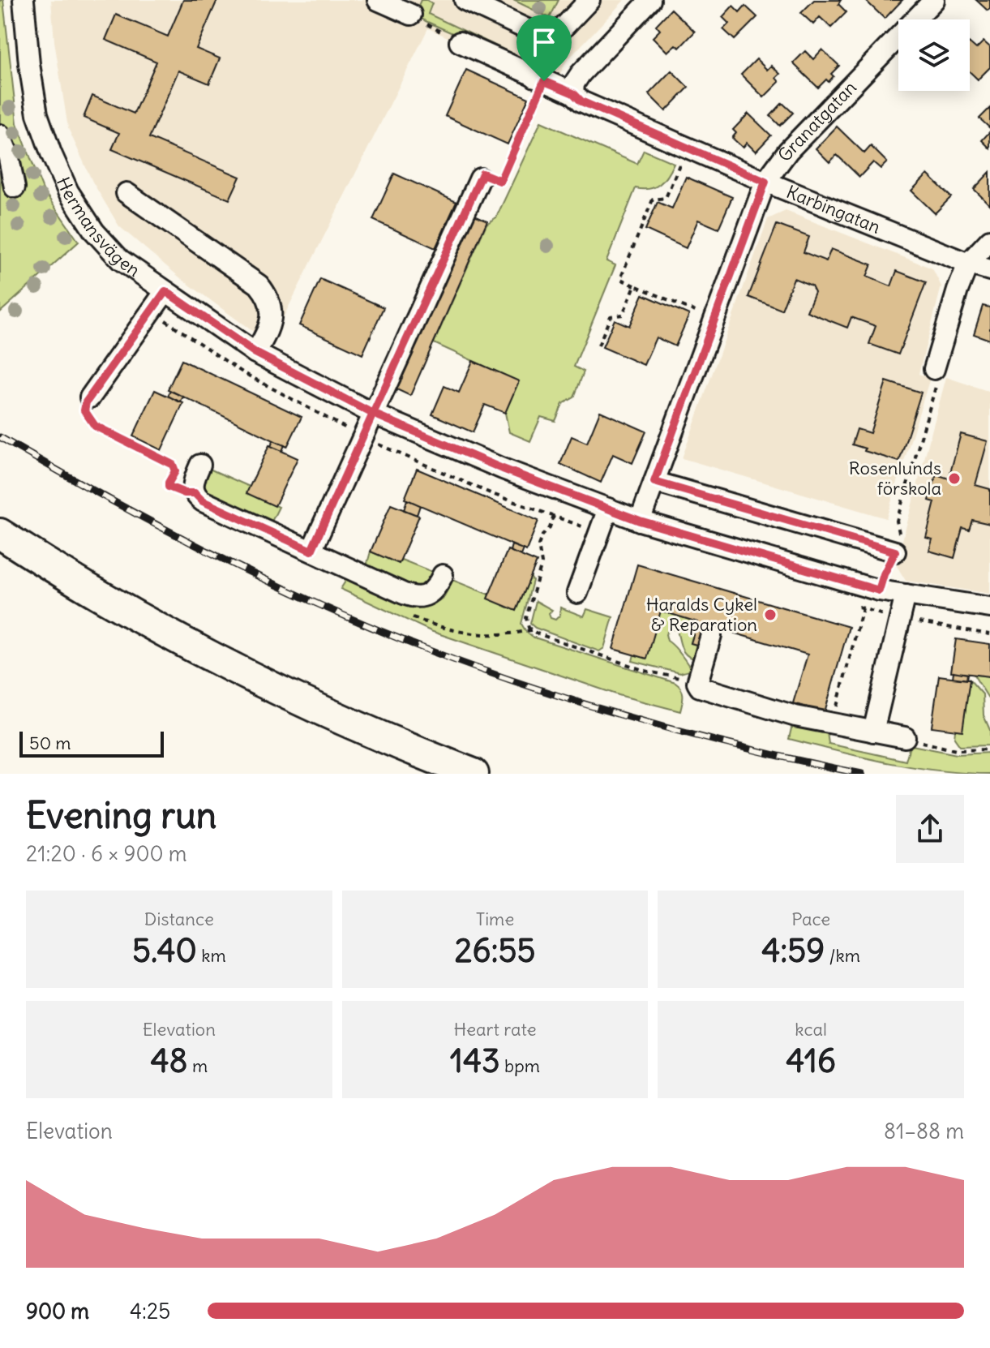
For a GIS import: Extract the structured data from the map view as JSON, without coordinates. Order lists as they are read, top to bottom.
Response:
{
  "streets": {
    "street": ["Granatgatan", "Karbingatan", "Hermansvägen"]
  },
  "crossings": [
    ["Granatgatan", "Karbingatan"],
    ["Granatgatan", "Hermansvägen"]
  ],
  "places": ["Rosenlunds förskola", "Haralds Cykel & Reparation"],
  "scale_bar": "50 m",
  "page": {
    "scale": "50 m",
    "heading": ["Evening run", "21:20 · 6 × 900 m"],
    "stats": [
      ["Distance", "5.40 km"],
      ["Time", "26:55"],
      ["Pace", "4:59 /km"],
      ["Elevation", "48 m"],
      ["Heart rate", "143 bpm"],
      ["kcal", "416"]
    ],
    "chart": ["Elevation", "81–88 m"],
    "list": [
      {
        "name": "900 m",
        "note": "4:25"
      }
    ]
  }
}
